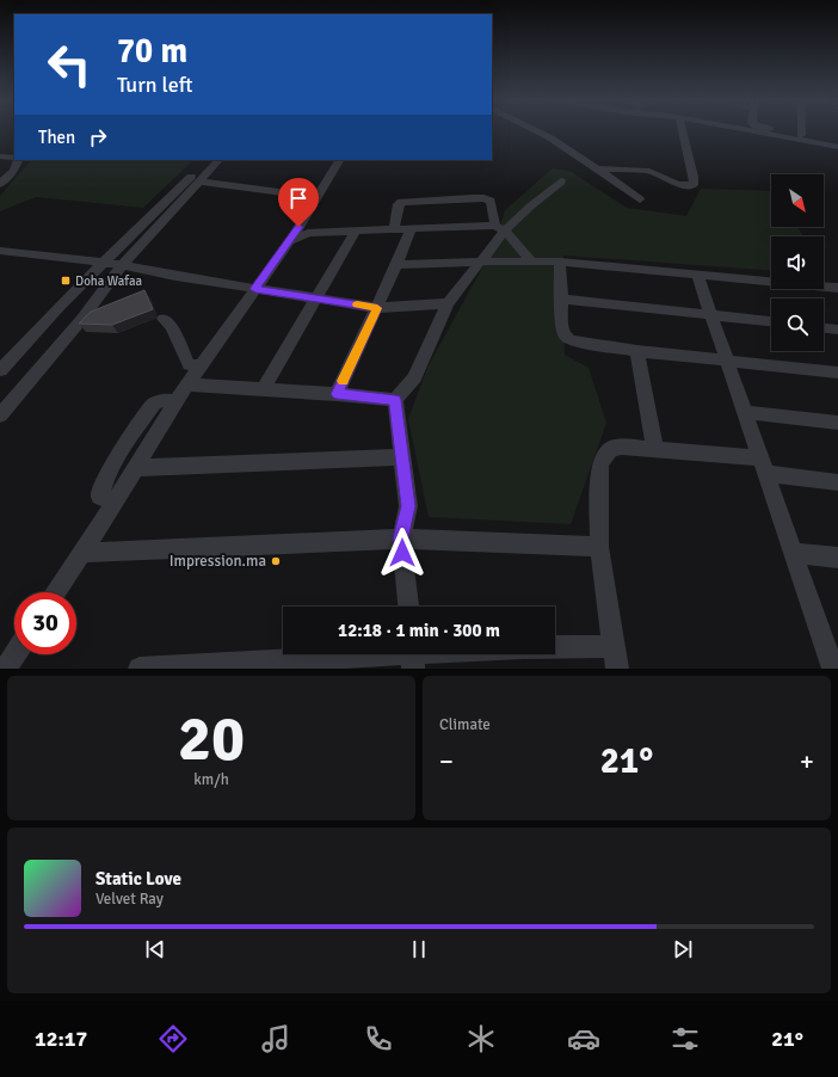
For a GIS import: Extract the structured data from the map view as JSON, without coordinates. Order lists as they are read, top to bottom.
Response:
{
  "places": {
    "transit": ["Doha Wafaa"],
    "other": ["Impression.ma"]
  },
  "north": "bottom right",
  "page": {
    "turn": ["70 m", "Turn left"],
    "then": "Then",
    "limit": "30",
    "trip": "12:18 · 1 min · 300 m",
    "tile": [
      ["20", "km/h"],
      "Climate"
    ],
    "heat": ["−", "21°", "+"],
    "song": ["Static Love", "Velvet Ray"],
    "tabs": ["12:17", "21°"]
  }
}
